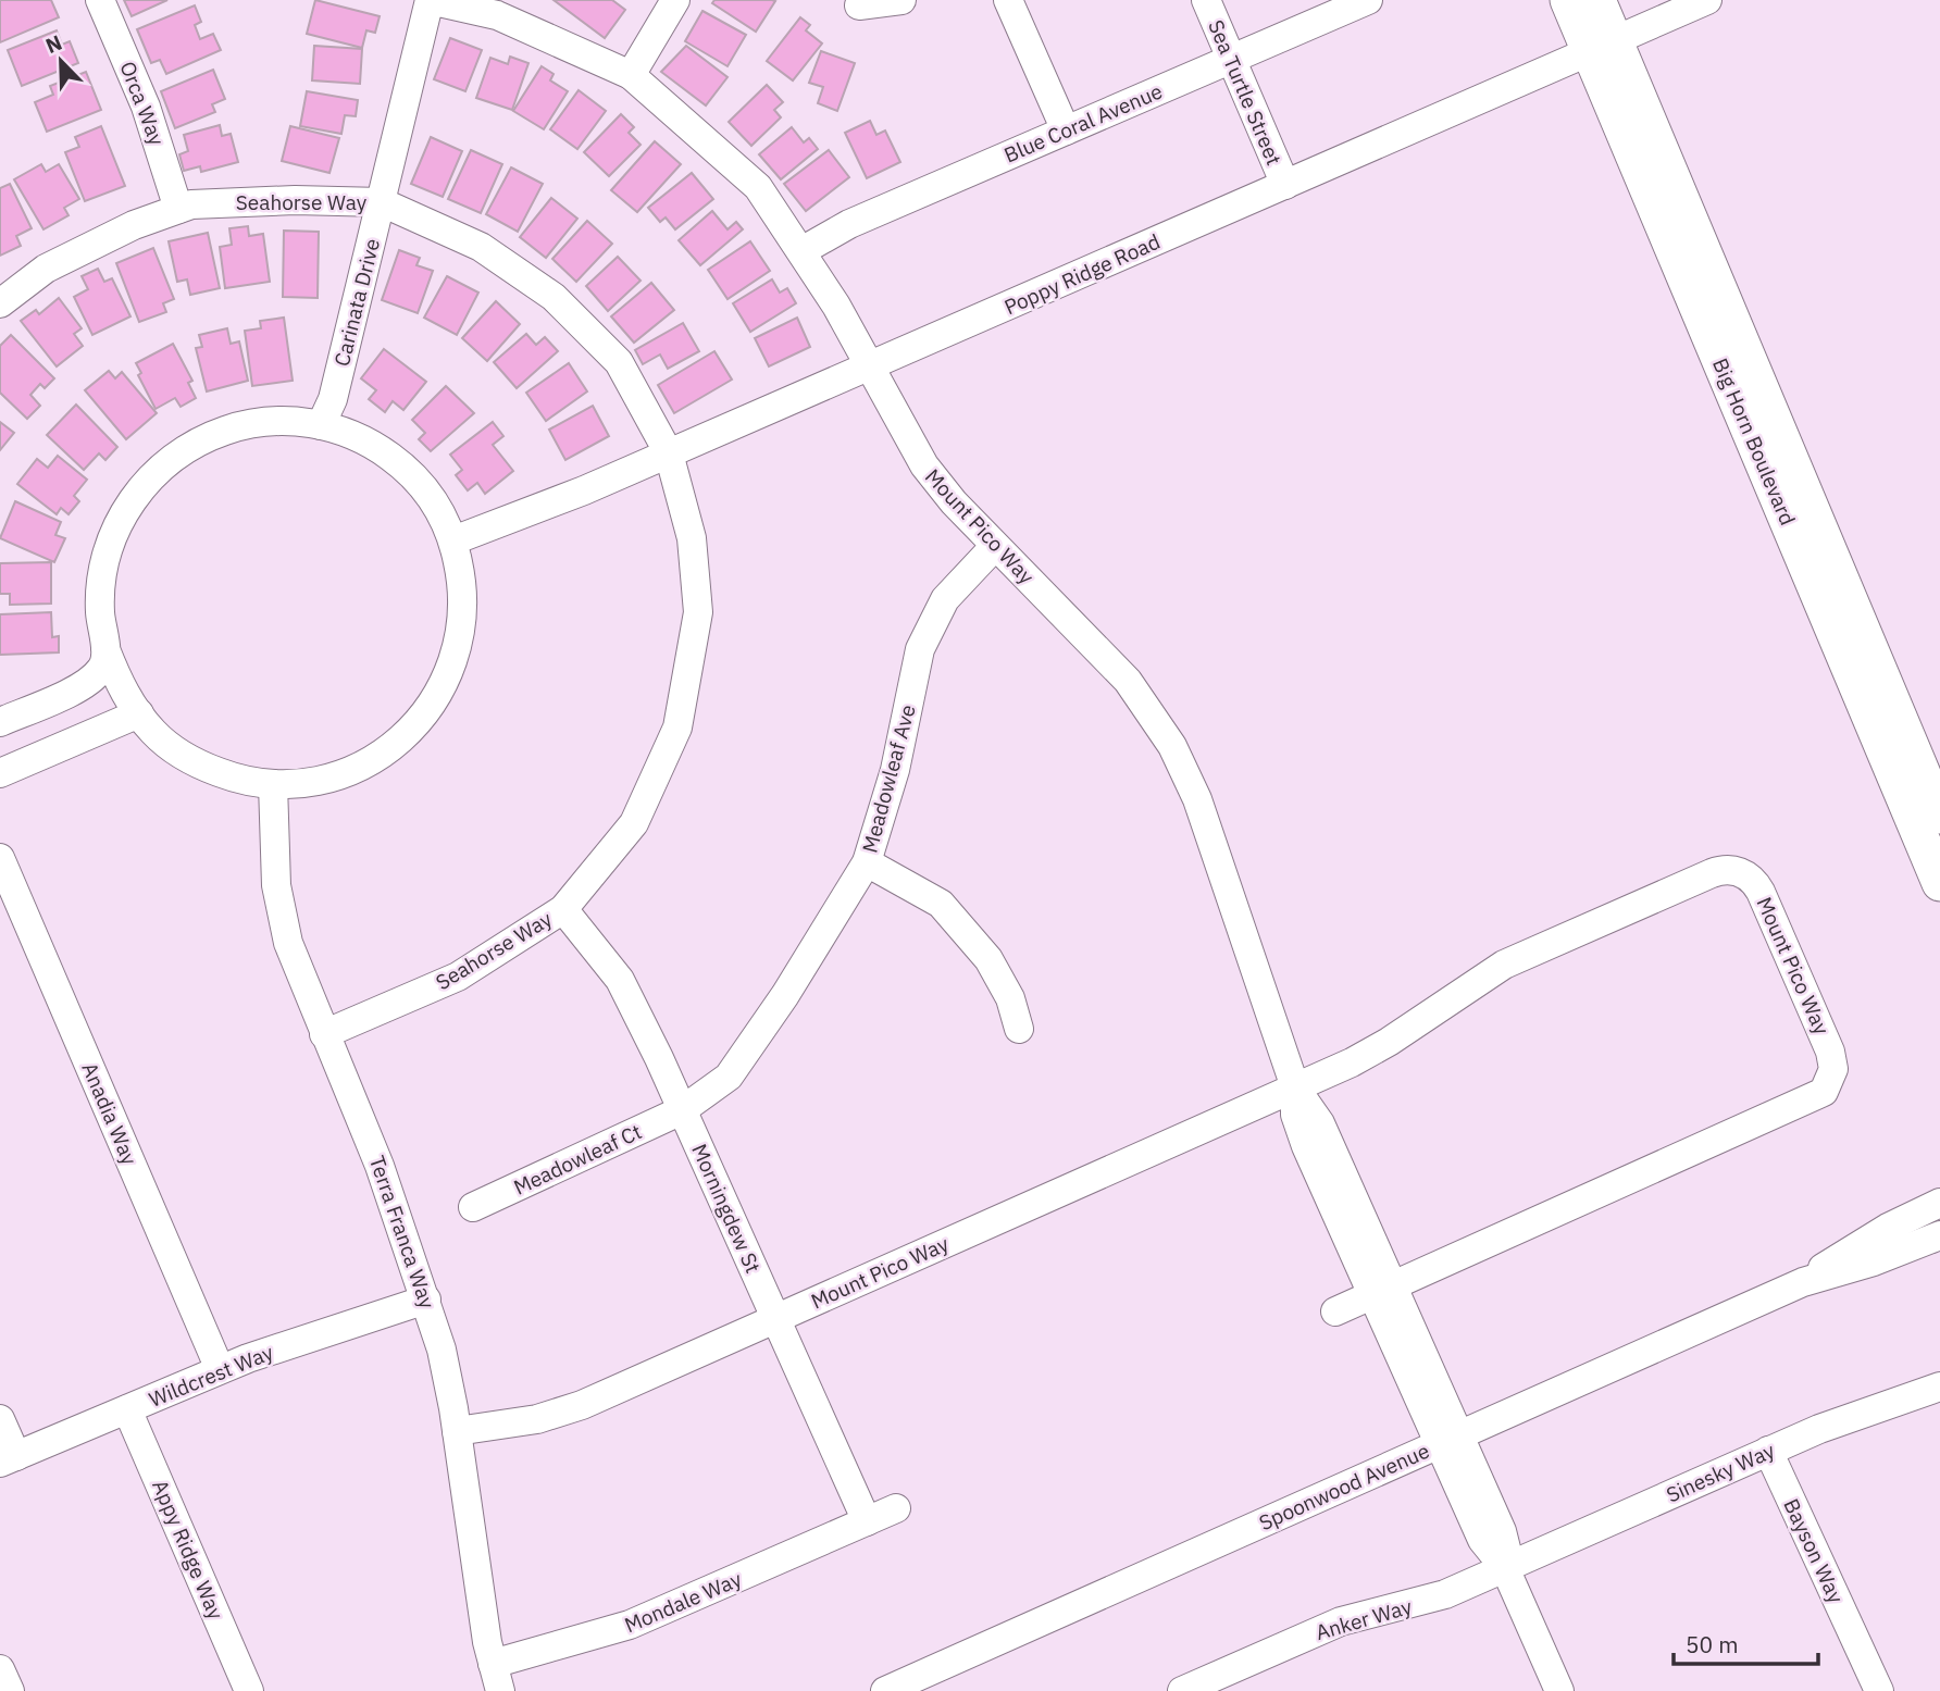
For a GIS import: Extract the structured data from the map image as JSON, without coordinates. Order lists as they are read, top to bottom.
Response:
{
  "streets": {
    "main road": ["Big Horn Boulevard"],
    "street": [
      "Sea Turtle Street",
      "Orca Way",
      "Blue Coral Avenue",
      "Seahorse Way",
      "Poppy Ridge Road",
      "Carinata Drive",
      "Mount Pico Way",
      "Meadowleaf Ave",
      "Anadia Way",
      "Meadowleaf Ct",
      "Morningdew St",
      "Terra Franca Way",
      "Wildcrest Way",
      "Sinesky Way",
      "Spoonwood Avenue",
      "Appy Ridge Way",
      "Bayson Way",
      "Mondale Way",
      "Anker Way"
    ]
  },
  "crossings": [
    ["Sea Turtle Street", "Blue Coral Avenue"],
    ["Sea Turtle Street", "Poppy Ridge Road"],
    ["Orca Way", "Seahorse Way"],
    ["Blue Coral Avenue", "Mount Pico Way"],
    ["Seahorse Way", "Poppy Ridge Road"],
    ["Seahorse Way", "Carinata Drive"],
    ["Seahorse Way", "Morningdew St"],
    ["Seahorse Way", "Terra Franca Way"],
    ["Poppy Ridge Road", "Big Horn Boulevard"],
    ["Poppy Ridge Road", "Mount Pico Way"],
    ["Carinata Drive", "Mount Pico Way"],
    ["Mount Pico Way", "Meadowleaf Ave"],
    ["Mount Pico Way", "Morningdew St"],
    ["Mount Pico Way", "Terra Franca Way"],
    ["Mount Pico Way", "Sinesky Way"],
    ["Mount Pico Way", "Spoonwood Avenue"],
    ["Mount Pico Way", "Anker Way"],
    ["Meadowleaf Ave", "Meadowleaf Ct"],
    ["Meadowleaf Ave", "Morningdew St"],
    ["Anadia Way", "Wildcrest Way"],
    ["Meadowleaf Ct", "Morningdew St"],
    ["Morningdew St", "Mondale Way"],
    ["Terra Franca Way", "Wildcrest Way"],
    ["Terra Franca Way", "Mondale Way"],
    ["Wildcrest Way", "Appy Ridge Way"],
    ["Sinesky Way", "Bayson Way"],
    ["Sinesky Way", "Anker Way"]
  ],
  "scale_bar": "50 m",
  "north": "top left"
}
